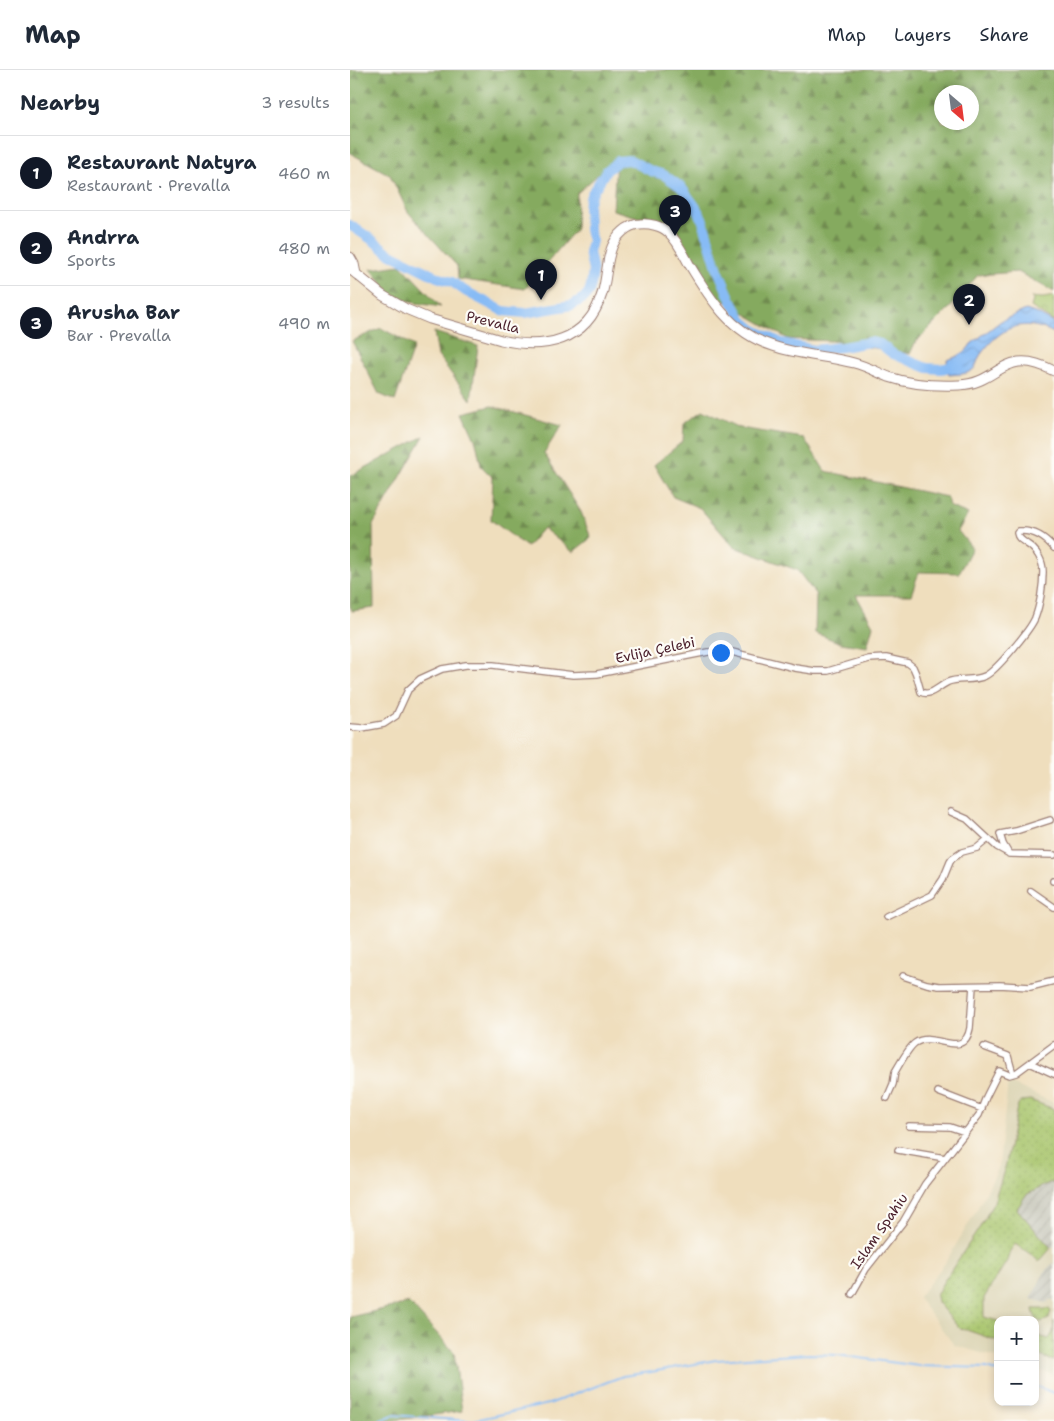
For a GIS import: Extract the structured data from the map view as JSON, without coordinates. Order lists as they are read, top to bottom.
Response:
{
  "streets": {
    "main road": ["Prevalla"],
    "street": ["Evlija Çelebi", "Islam Spahiu"]
  },
  "north": "bottom right",
  "page": {
    "header": "Map",
    "nav": ["Map", "Layers", "Share"],
    "heading": ["Nearby", "3 results"],
    "list": [
      {
        "mark": "1",
        "name": "Restaurant Natyra",
        "note": "Restaurant · Prevalla",
        "value": "460 m"
      },
      {
        "mark": "2",
        "name": "Andrra",
        "note": "Sports",
        "value": "480 m"
      },
      {
        "mark": "3",
        "name": "Arusha Bar",
        "note": "Bar · Prevalla",
        "value": "490 m"
      }
    ],
    "pins": ["3", "1", "2"],
    "map_buttons": ["+", "−"]
  }
}
